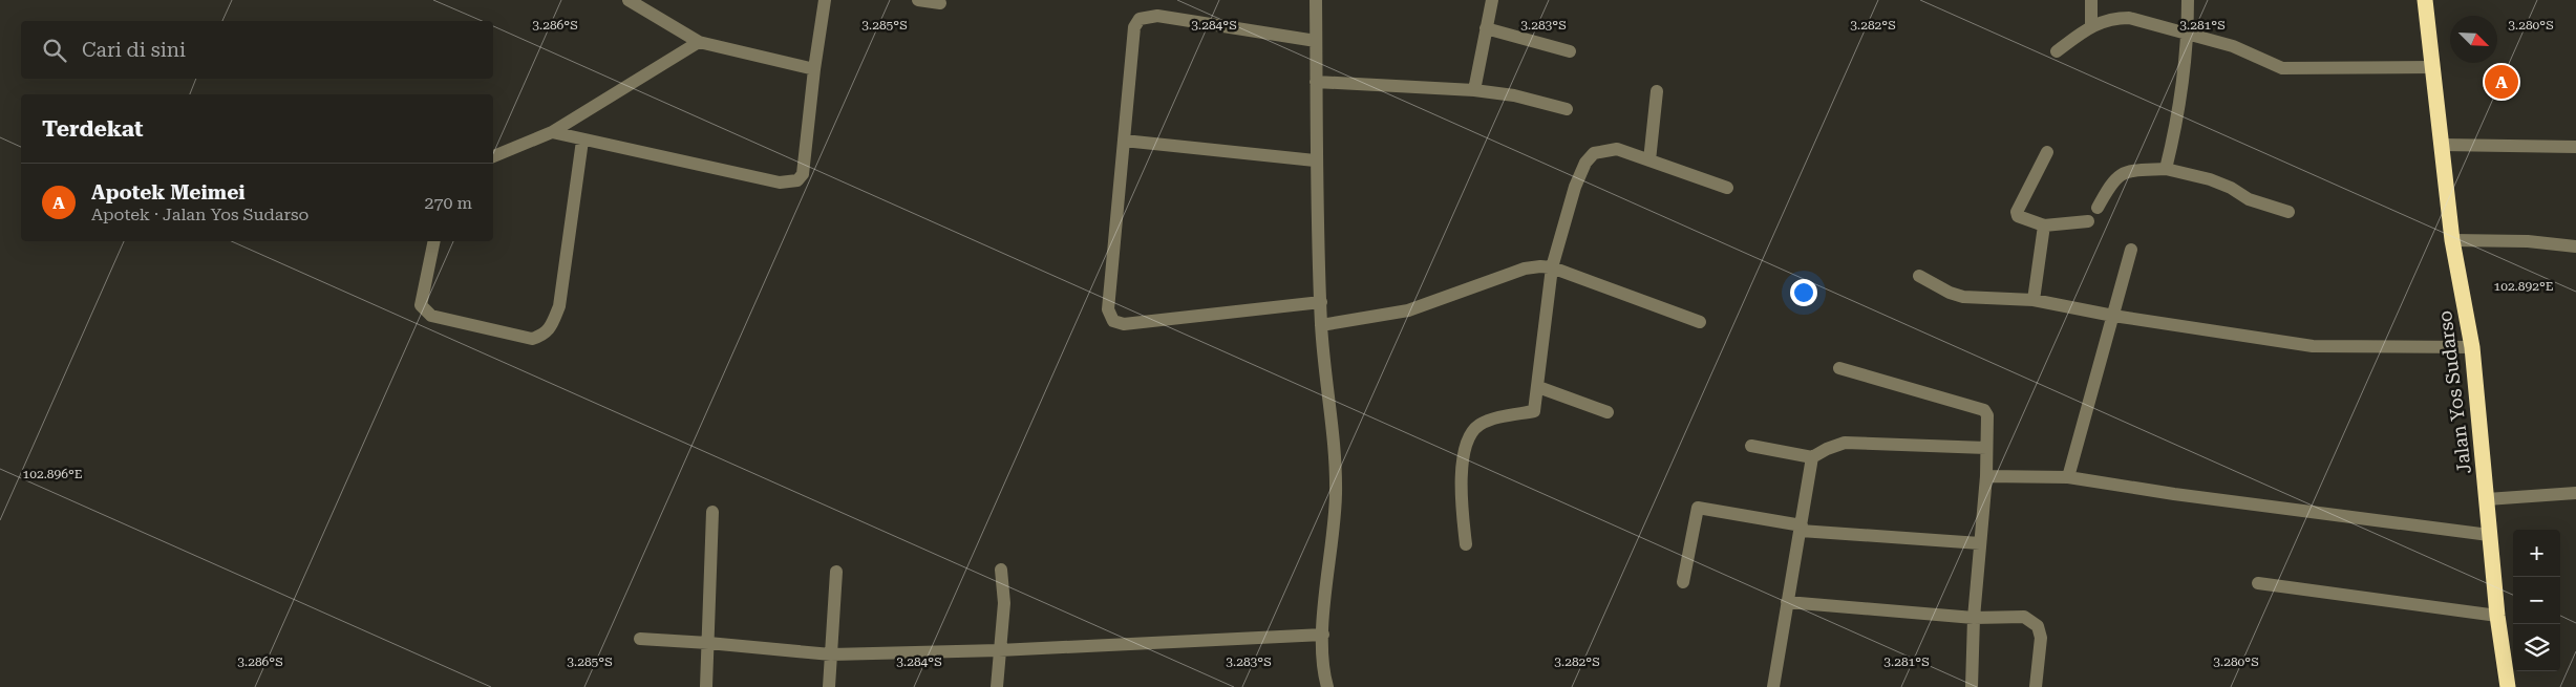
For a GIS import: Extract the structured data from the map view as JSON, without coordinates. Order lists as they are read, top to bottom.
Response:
{
  "streets": {
    "highway": ["Jalan Yos Sudarso"]
  },
  "north": "bottom right",
  "page": {
    "search": "Cari di sini",
    "pins": "A",
    "heading": "Terdekat",
    "list": [
      {
        "mark": "A",
        "name": "Apotek Meimei",
        "note": "Apotek · Jalan Yos Sudarso",
        "value": "270 m"
      }
    ],
    "map_buttons": ["+", "−"]
  },
  "coordinates": [
    "3.286°S",
    "3.285°S",
    "3.284°S",
    "3.283°S",
    "3.282°S",
    "3.281°S",
    "3.280°S",
    "102.892°E",
    "102.896°E"
  ]
}
